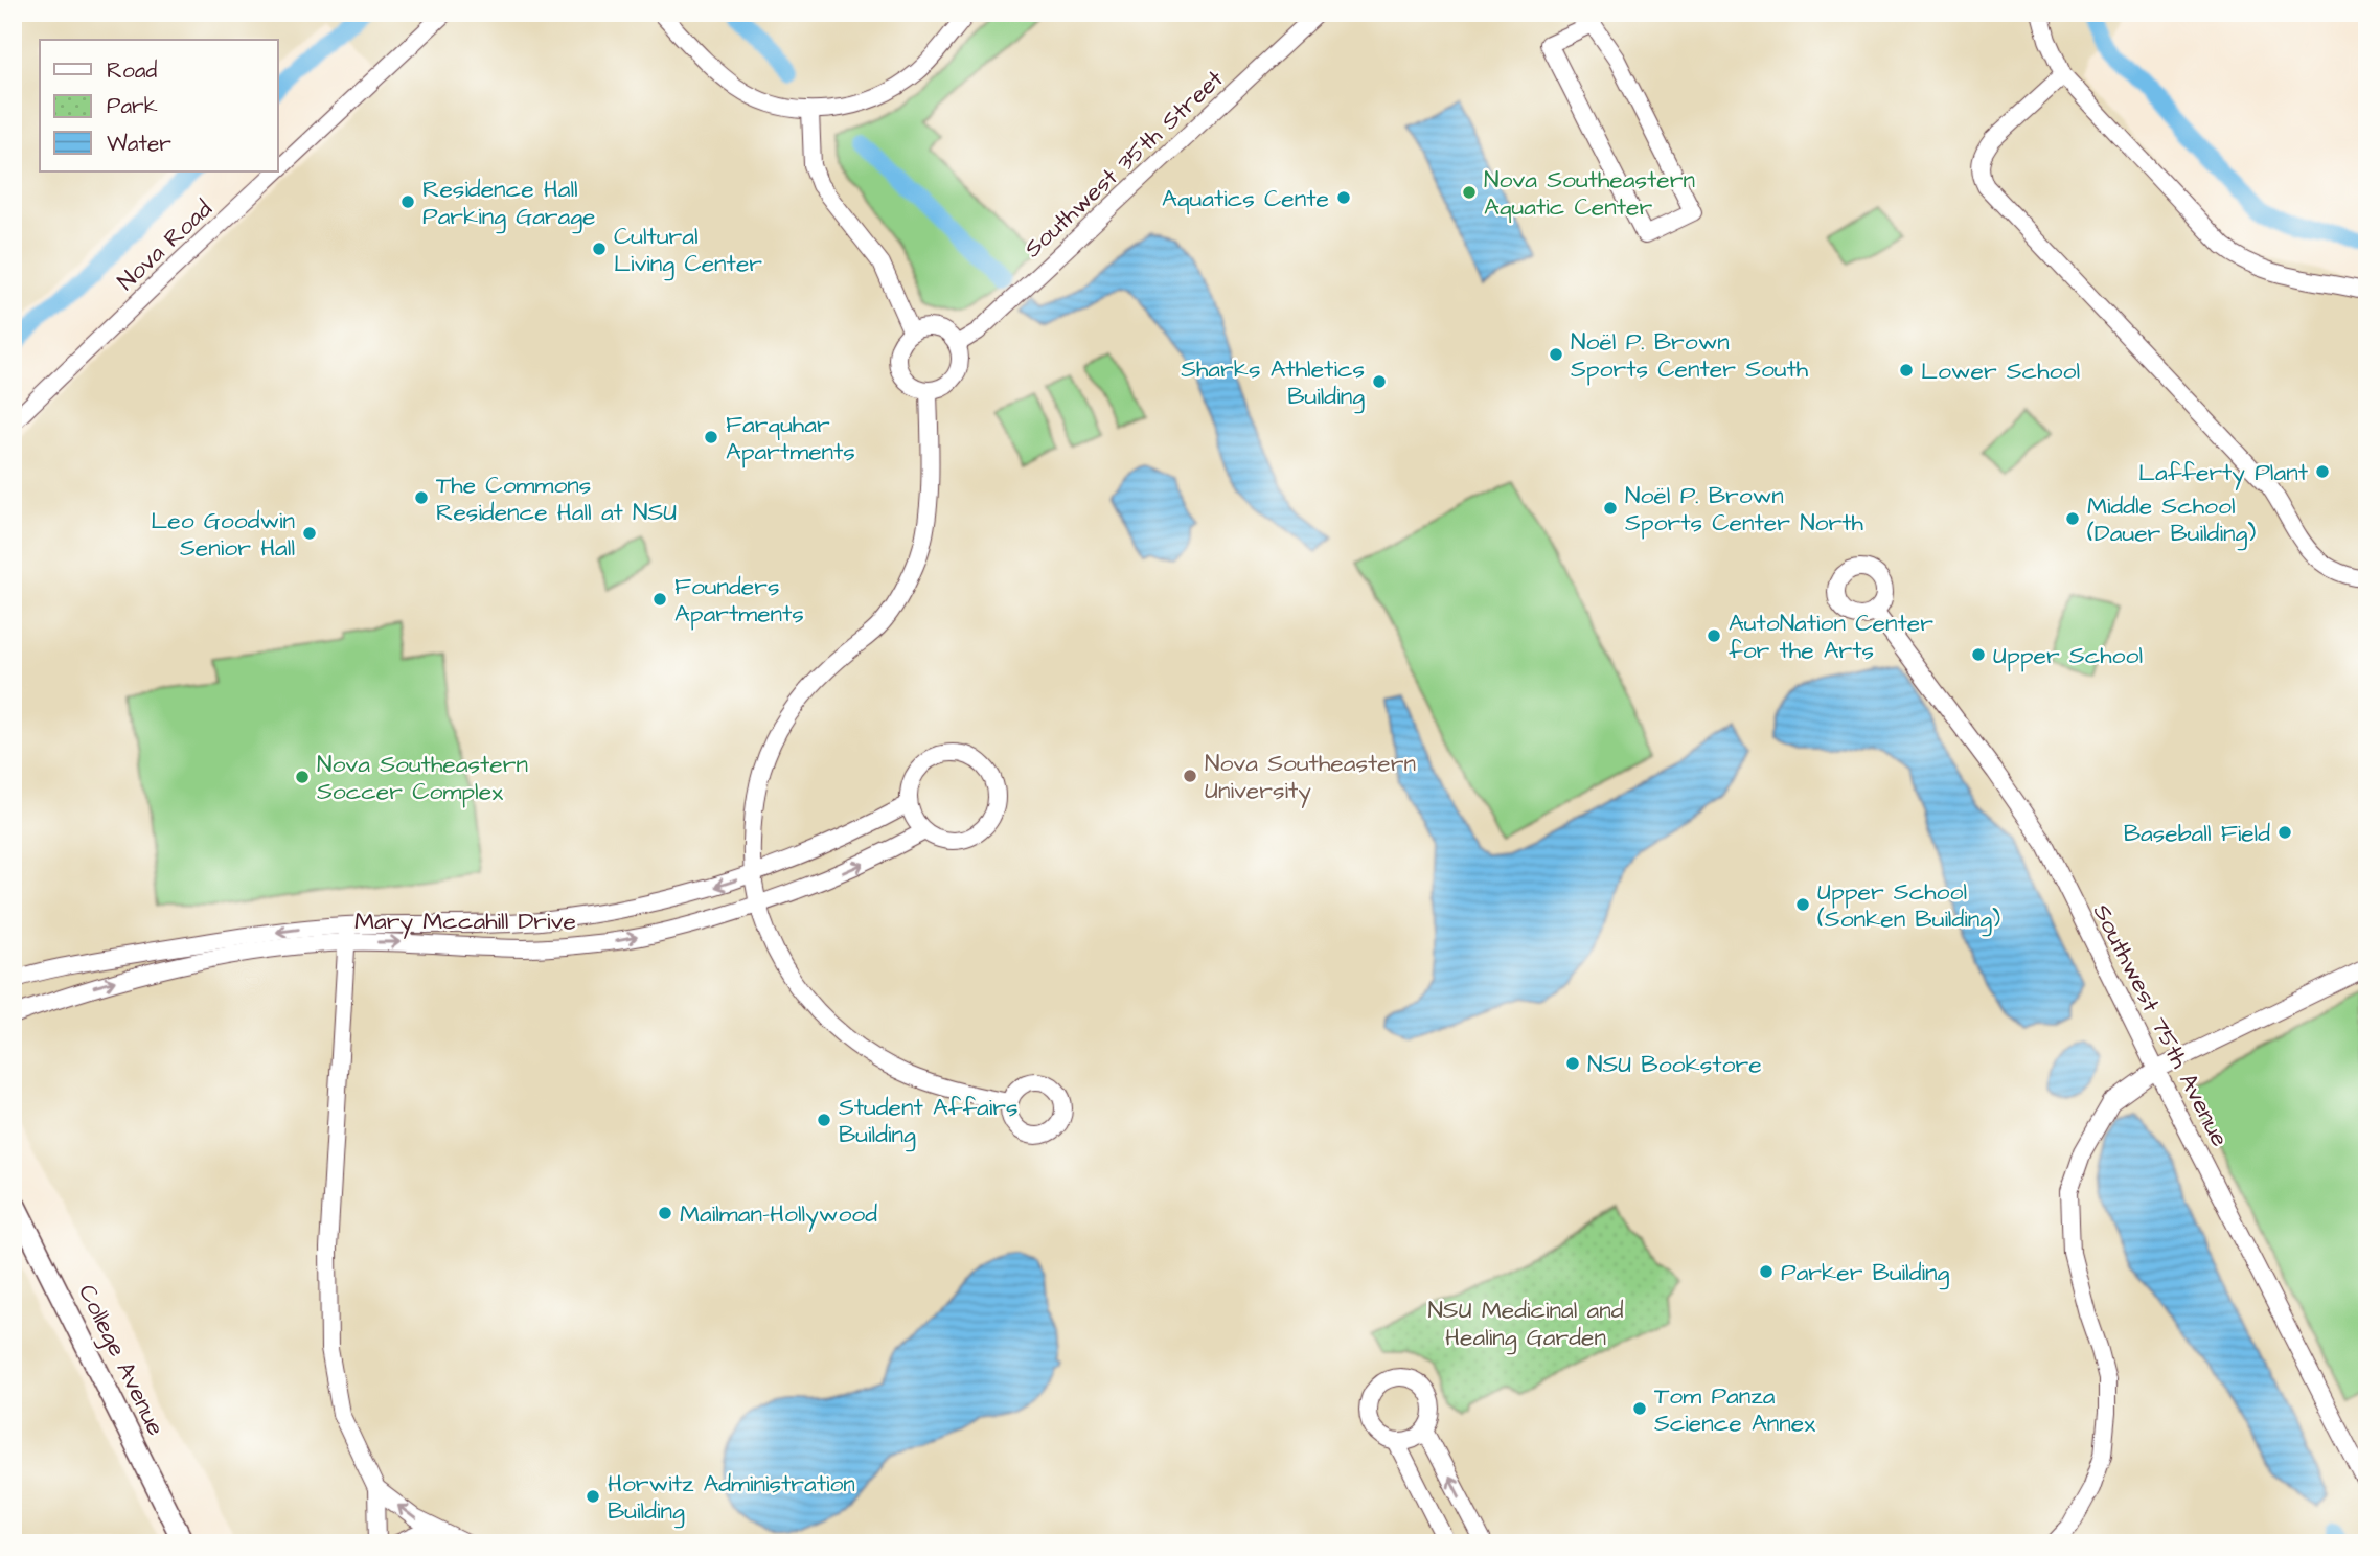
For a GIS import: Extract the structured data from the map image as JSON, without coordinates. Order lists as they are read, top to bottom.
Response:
{
  "streets": {
    "street": [
      "Southwest 35th Street",
      "Nova Road",
      "Mary Mccahill Drive",
      "Southwest 75th Avenue",
      "College Avenue"
    ]
  },
  "parks": ["NSU Medicinal and Healing Garden"],
  "places": [
    "Nova Southeastern Aquatic Center",
    "Aquatics Cente",
    "Residence Hall Parking Garage",
    "Cultural Living Center",
    "Noël P. Brown Sports Center South",
    "Lower School",
    "Sharks Athletics Building",
    "Farquhar Apartments",
    "Lafferty Plant",
    "The Commons Residence Hall at NSU",
    "Noël P. Brown Sports Center North",
    "Middle School (Dauer Building)",
    "Leo Goodwin Senior Hall",
    "Founders Apartments",
    "AutoNation Center for the Arts",
    "Upper School",
    "Nova Southeastern University",
    "Nova Southeastern Soccer Complex",
    "Baseball Field",
    "Upper School (Sonken Building)",
    "NSU Bookstore",
    "Student Affairs Building",
    "Mailman-Hollywood",
    "Parker Building",
    "Tom Panza Science Annex",
    "Horwitz Administration Building"
  ],
  "legend": ["Road", "Park", "Water"]
}
